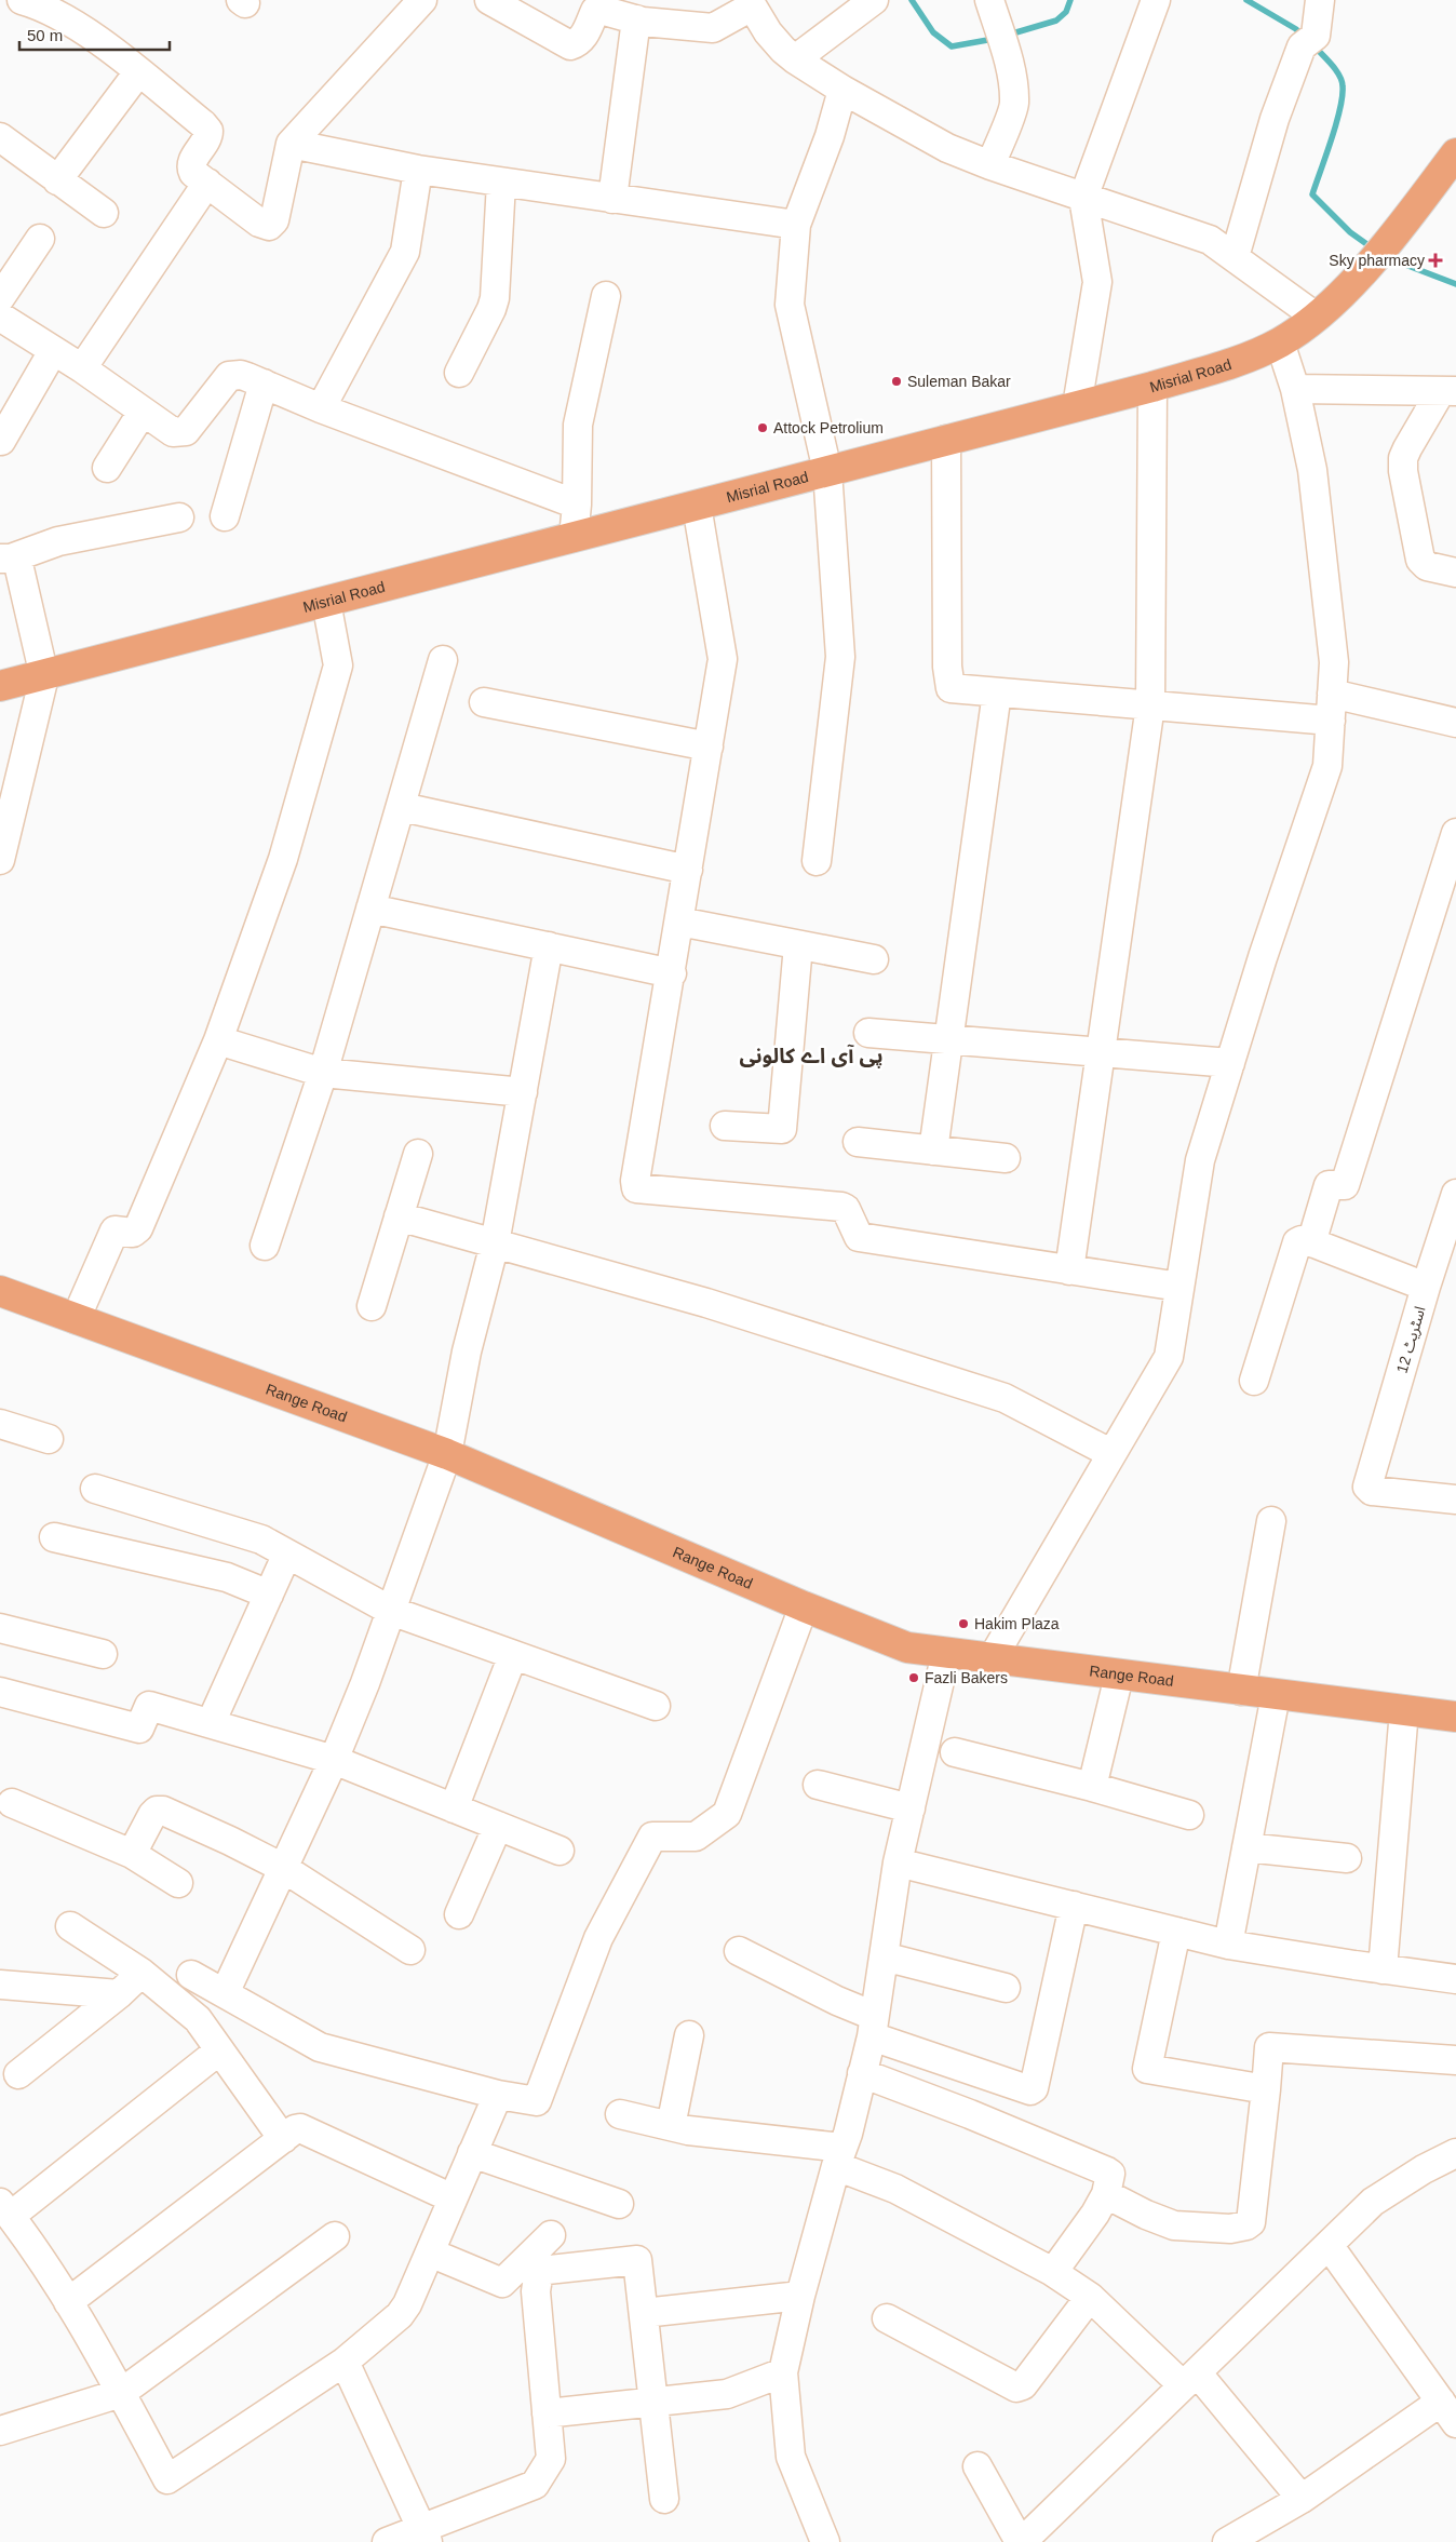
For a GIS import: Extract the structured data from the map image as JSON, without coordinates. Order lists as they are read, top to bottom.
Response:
{
  "streets": {
    "main road": ["Misrial Road", "Range Road"],
    "street": ["اسٹریٹ 12"]
  },
  "districts": ["پی آی اے کالونی"],
  "places": {
    "health": ["Sky pharmacy"],
    "other": [
      "Suleman Bakar",
      "Attock Petrolium",
      "Hakim Plaza",
      "Fazli Bakers"
    ]
  },
  "scale_bar": "50 m"
}
